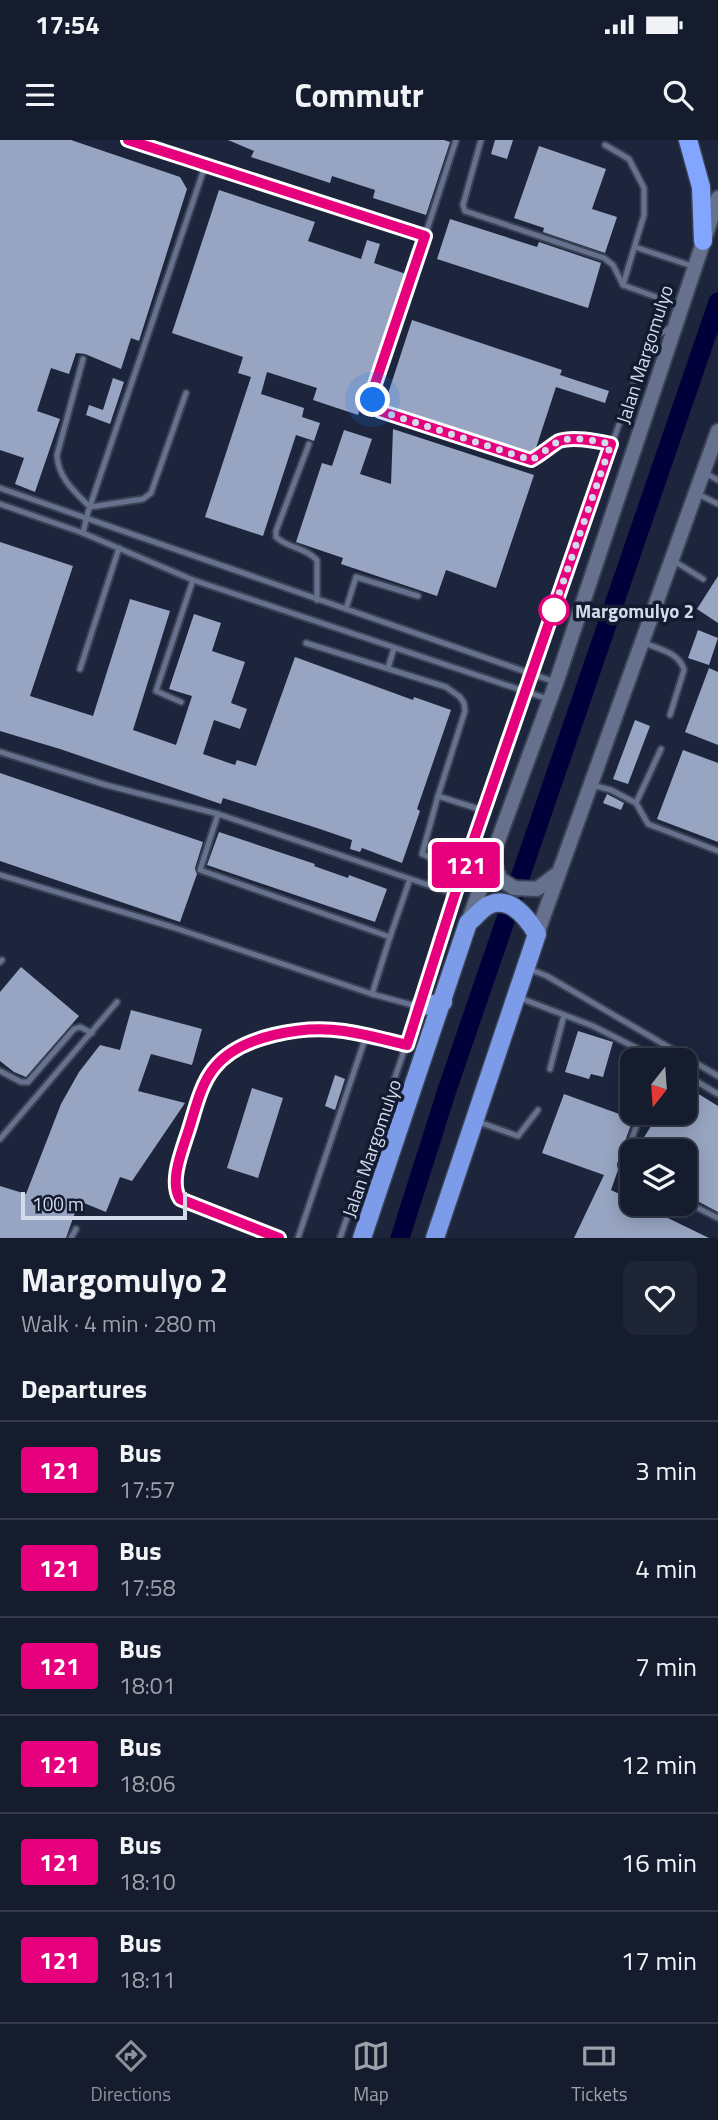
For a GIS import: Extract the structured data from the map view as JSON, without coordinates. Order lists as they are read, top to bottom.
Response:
{
  "streets": {
    "highway": ["Jalan Margomulyo"]
  },
  "places": ["Margomulyo 2"],
  "lines": ["bus line 121"],
  "scale_bar": "100 m",
  "north": "bottom",
  "page": {
    "status": "17:54",
    "header": "Commutr",
    "on_map": "121",
    "scale": "100 m",
    "heading": [
      ["Margomulyo 2", "Walk · 4 min · 280 m"],
      "Departures"
    ],
    "list": [
      {
        "mark": "121",
        "name": "Bus",
        "note": "17:57",
        "value": "3 min"
      },
      {
        "mark": "121",
        "name": "Bus",
        "note": "17:58",
        "value": "4 min"
      },
      {
        "mark": "121",
        "name": "Bus",
        "note": "18:01",
        "value": "7 min"
      },
      {
        "mark": "121",
        "name": "Bus",
        "note": "18:06",
        "value": "12 min"
      },
      {
        "mark": "121",
        "name": "Bus",
        "note": "18:10",
        "value": "16 min"
      },
      {
        "mark": "121",
        "name": "Bus",
        "note": "18:11",
        "value": "17 min"
      }
    ],
    "tabs": ["Directions", "Map", "Tickets"]
  }
}
